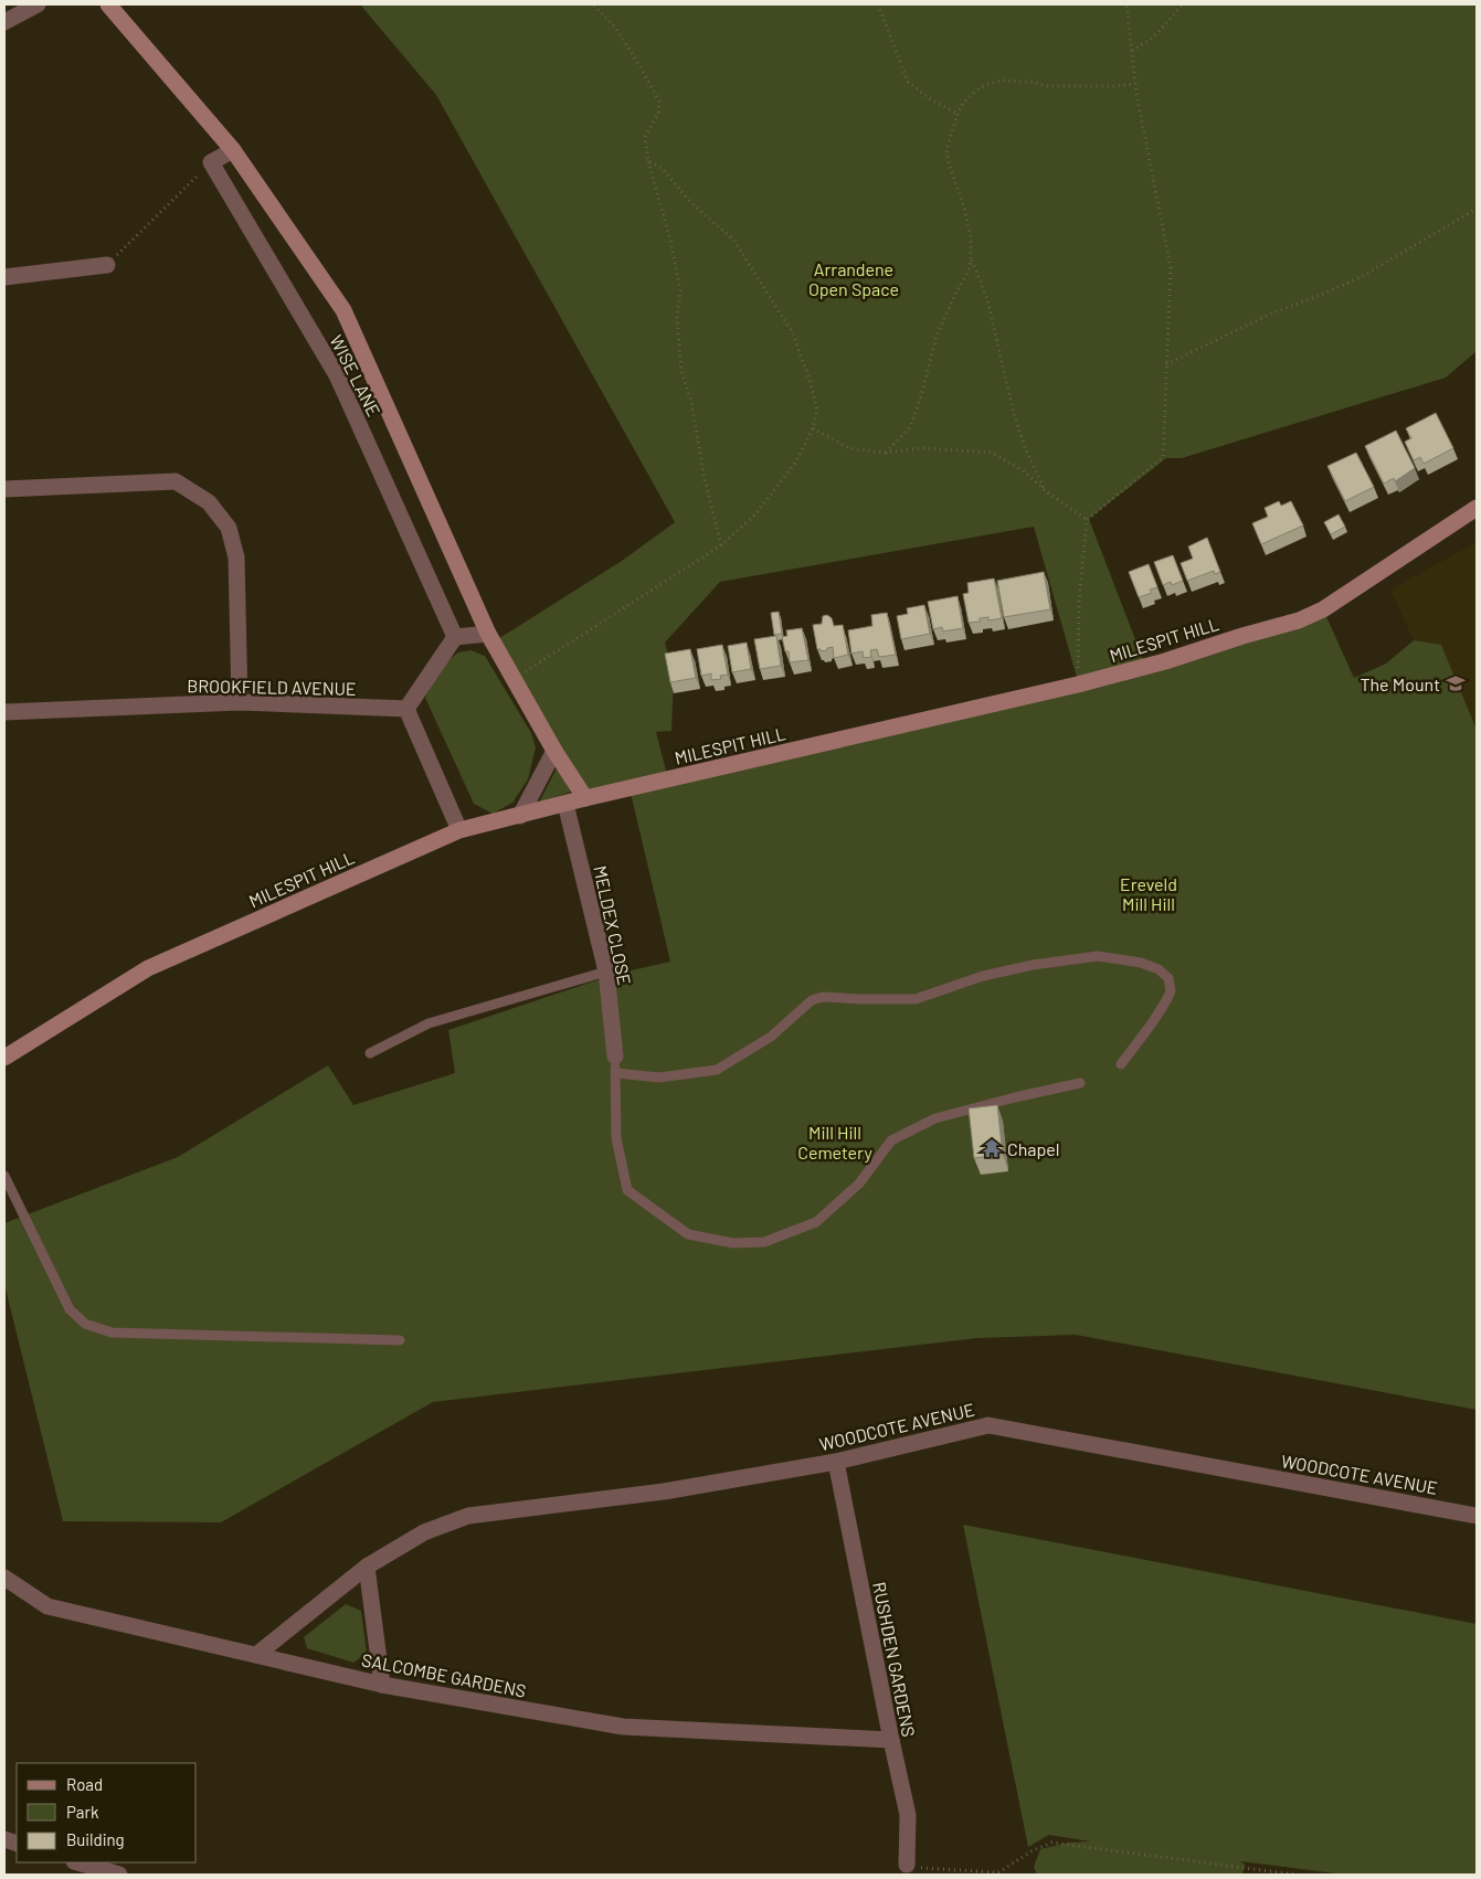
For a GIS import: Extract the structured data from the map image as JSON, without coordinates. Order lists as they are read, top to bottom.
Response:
{
  "streets": {
    "street": [
      "WISE LANE",
      "MILESPIT HILL",
      "BROOKFIELD AVENUE",
      "MELDEX CLOSE",
      "WOODCOTE AVENUE",
      "RUSHDEN GARDENS",
      "SALCOMBE GARDENS"
    ]
  },
  "crossings": [
    ["WISE LANE", "MILESPIT HILL"],
    ["MILESPIT HILL", "MELDEX CLOSE"],
    ["WOODCOTE AVENUE", "RUSHDEN GARDENS"],
    ["WOODCOTE AVENUE", "SALCOMBE GARDENS"],
    ["RUSHDEN GARDENS", "SALCOMBE GARDENS"]
  ],
  "parks": ["Arrandene Open Space", "Ereveld Mill Hill", "Mill Hill Cemetery"],
  "places": {
    "school or university": ["The Mount"],
    "temple": ["Chapel"]
  },
  "legend": ["Road", "Park", "Building"]
}
